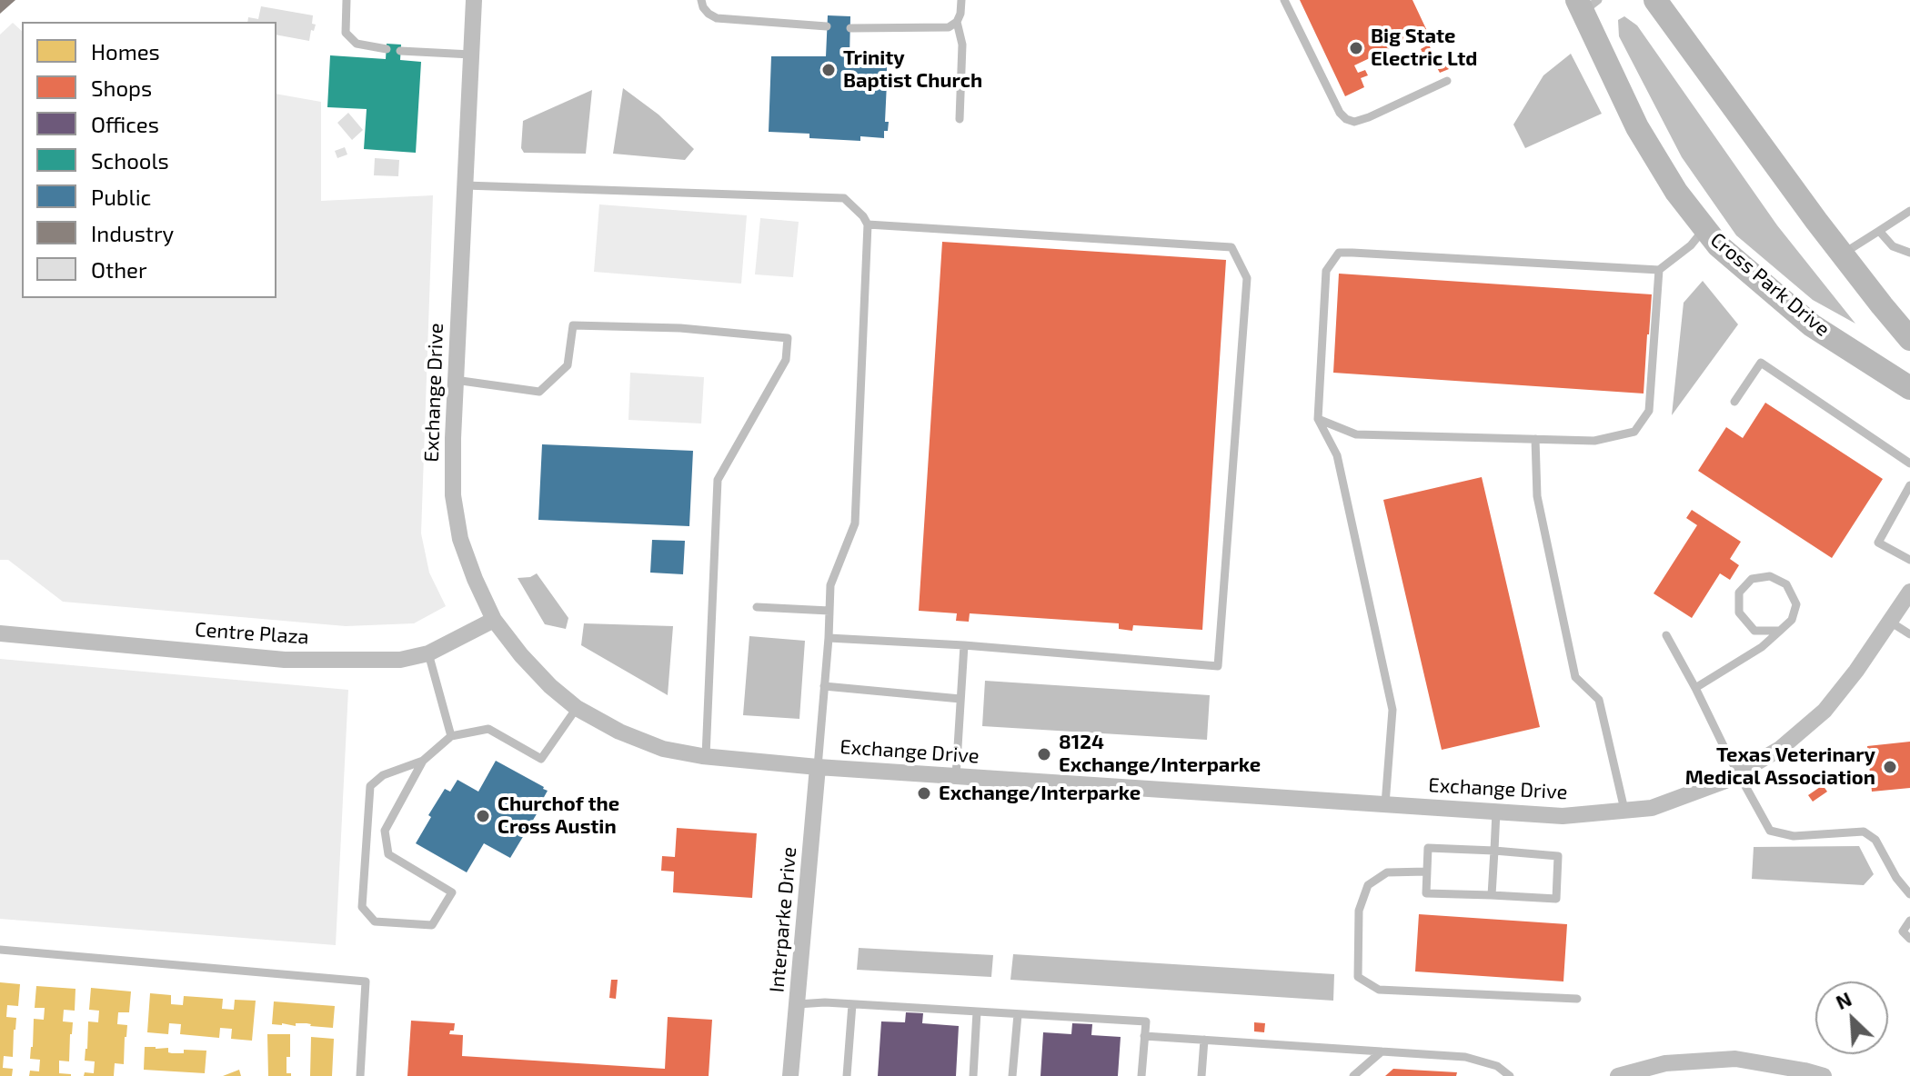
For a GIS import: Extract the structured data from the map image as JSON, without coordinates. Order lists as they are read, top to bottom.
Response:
{
  "streets": {
    "street": [
      "Cross Park Drive",
      "Exchange Drive",
      "Centre Plaza",
      "Interparke Drive"
    ]
  },
  "crossings": [
    ["Exchange Drive", "Centre Plaza"],
    ["Exchange Drive", "Interparke Drive"]
  ],
  "places": [
    "Big State Electric Ltd",
    "Trinity Baptist Church",
    "8124 Exchange/Interparke",
    "Texas Veterinary Medical Association",
    "Exchange/Interparke",
    "Churchof the Cross Austin"
  ],
  "legend": [
    "Homes",
    "Shops",
    "Offices",
    "Schools",
    "Public",
    "Industry",
    "Other"
  ],
  "north": "top left"
}
